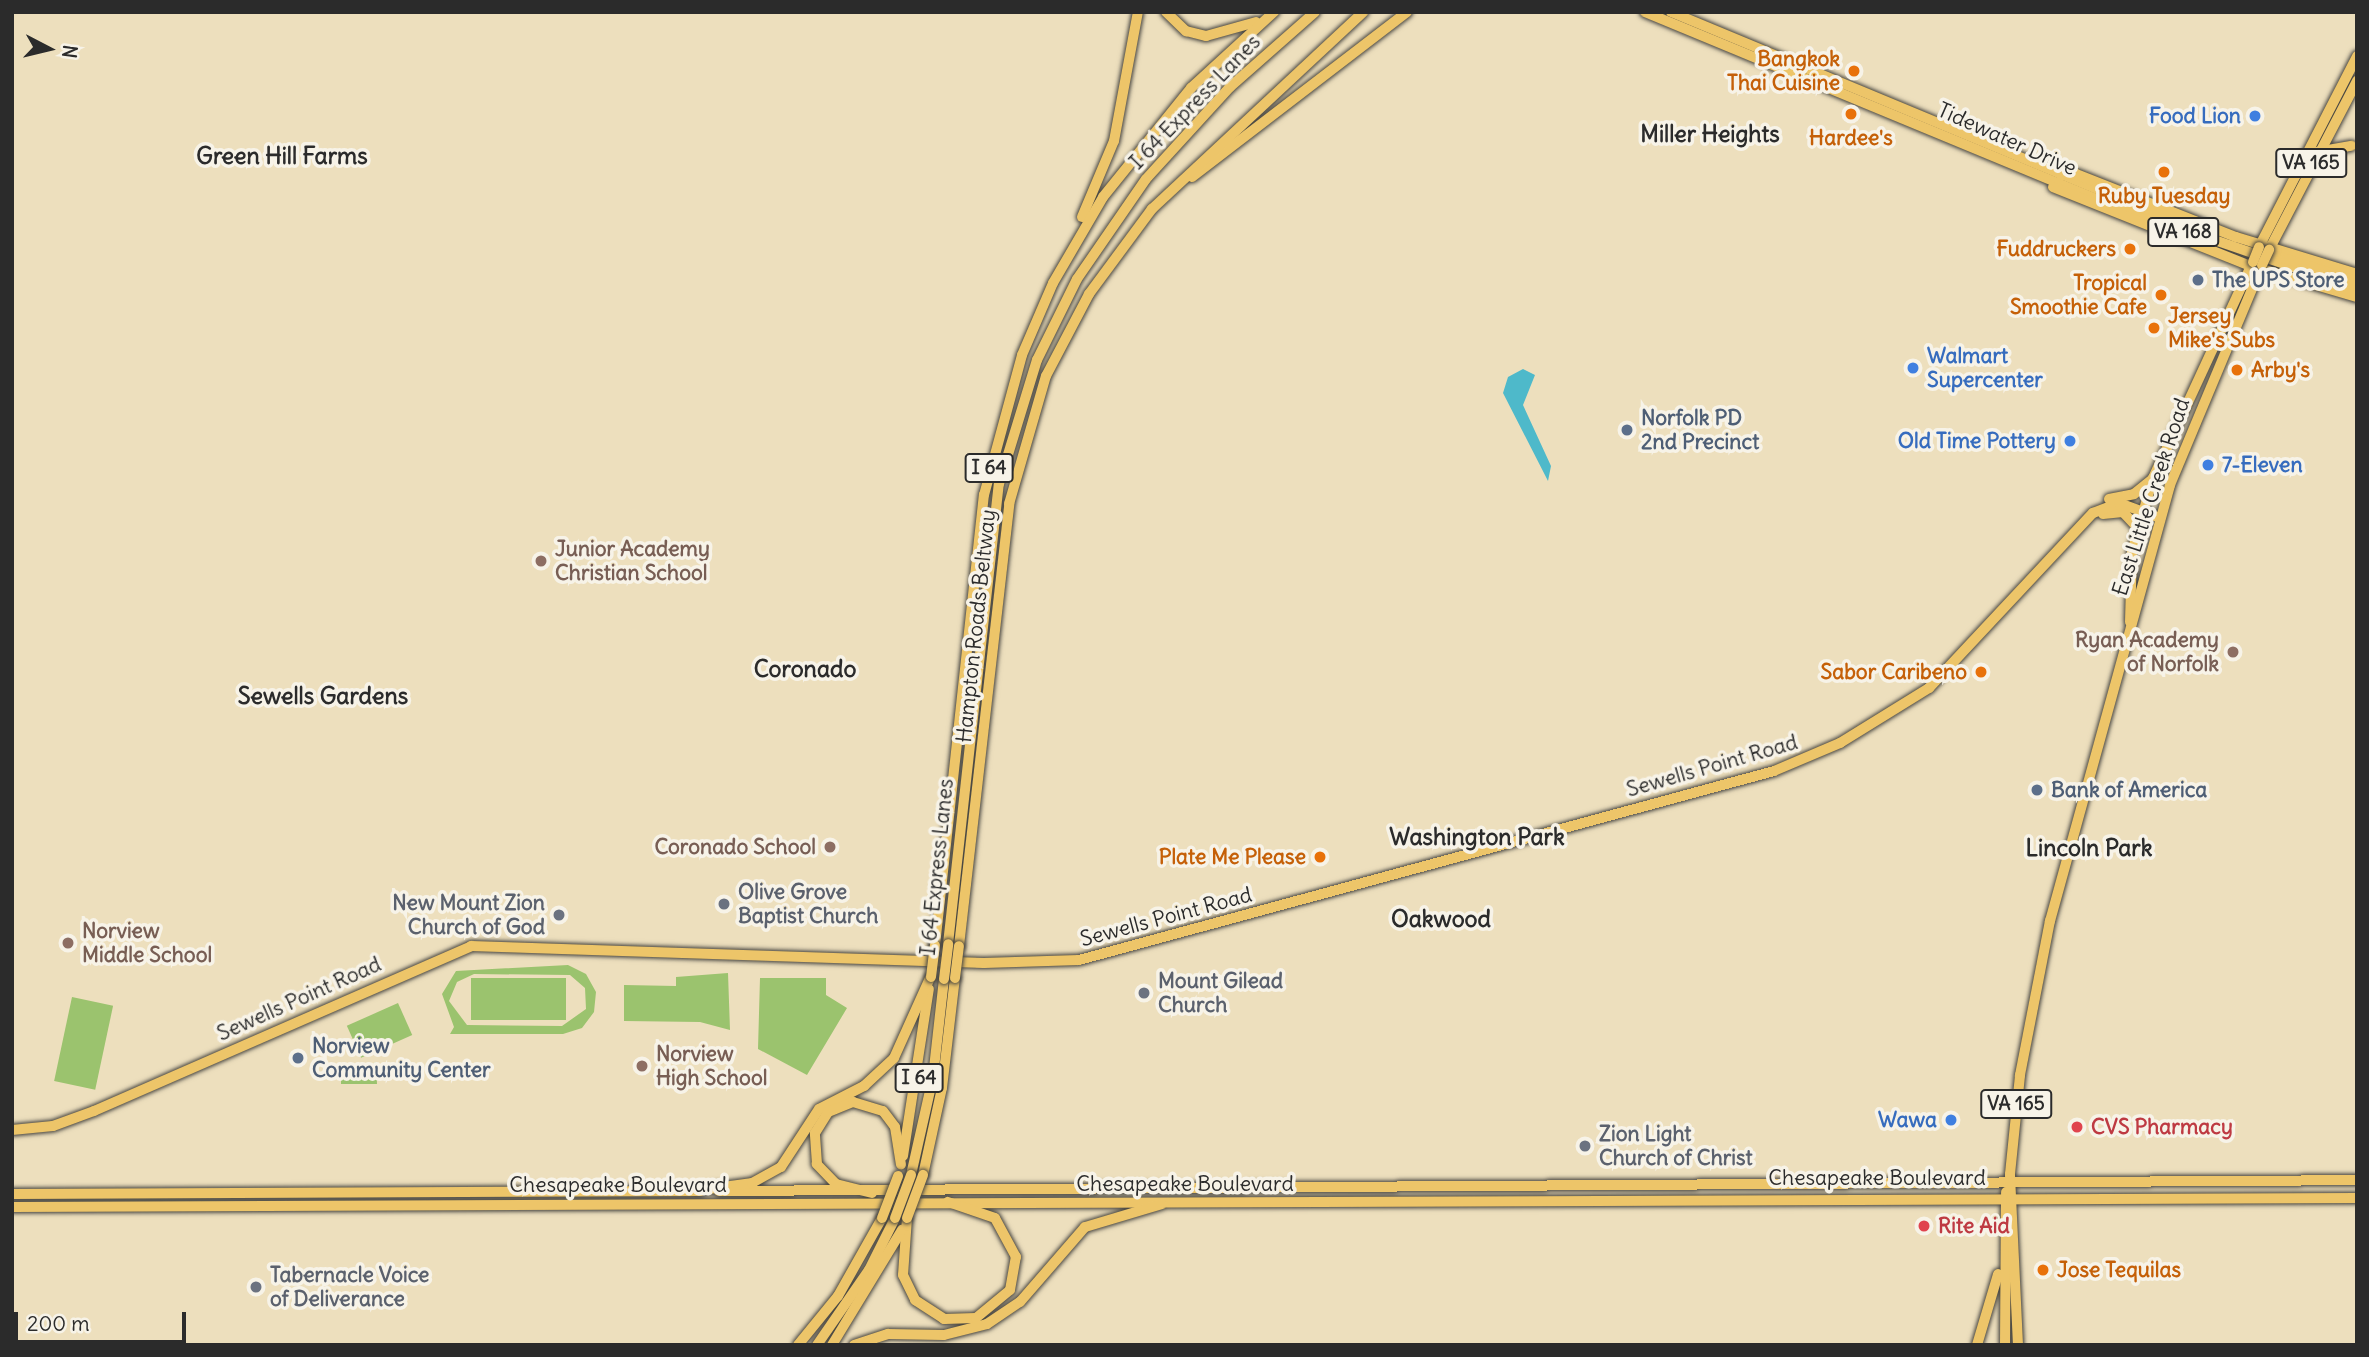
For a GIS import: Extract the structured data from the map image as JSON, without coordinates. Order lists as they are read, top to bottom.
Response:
{
  "streets": {
    "highway": ["I 64 Express Lanes", "I 64", "Hampton Roads Beltway"],
    "main road": [
      "Tidewater Drive",
      "VA 165",
      "VA 168",
      "East Little Creek Road",
      "Sewells Point Road",
      "Chesapeake Boulevard"
    ]
  },
  "crossings": [
    ["I 64 Express Lanes", "Hampton Roads Beltway"],
    ["VA 165", "East Little Creek Road"],
    ["East Little Creek Road", "Sewells Point Road"],
    ["East Little Creek Road", "Chesapeake Boulevard"]
  ],
  "districts": [
    "Miller Heights",
    "Green Hill Farms",
    "Coronado",
    "Sewells Gardens",
    "Washington Park",
    "Lincoln Park",
    "Oakwood"
  ],
  "places": [
    "Bangkok Thai Cuisine",
    "Hardee's",
    "Food Lion",
    "Ruby Tuesday",
    "Fuddruckers",
    "The UPS Store",
    "Tropical Smoothie Cafe",
    "Jersey Mike's Subs",
    "Walmart Supercenter",
    "Arby's",
    "Norfolk PD 2nd Precinct",
    "Old Time Pottery",
    "7-Eleven",
    "Junior Academy Christian School",
    "Ryan Academy of Norfolk",
    "Sabor Caribeno",
    "Bank of America",
    "Coronado School",
    "Plate Me Please",
    "Olive Grove Baptist Church",
    "New Mount Zion Church of God",
    "Norview Middle School",
    "Mount Gilead Church",
    "Norview Community Center",
    "Norview High School",
    "Wawa",
    "CVS Pharmacy",
    "Zion Light Church of Christ",
    "Rite Aid",
    "Jose Tequilas",
    "Tabernacle Voice of Deliverance"
  ],
  "scale_bar": "200 m",
  "north": "right"
}
